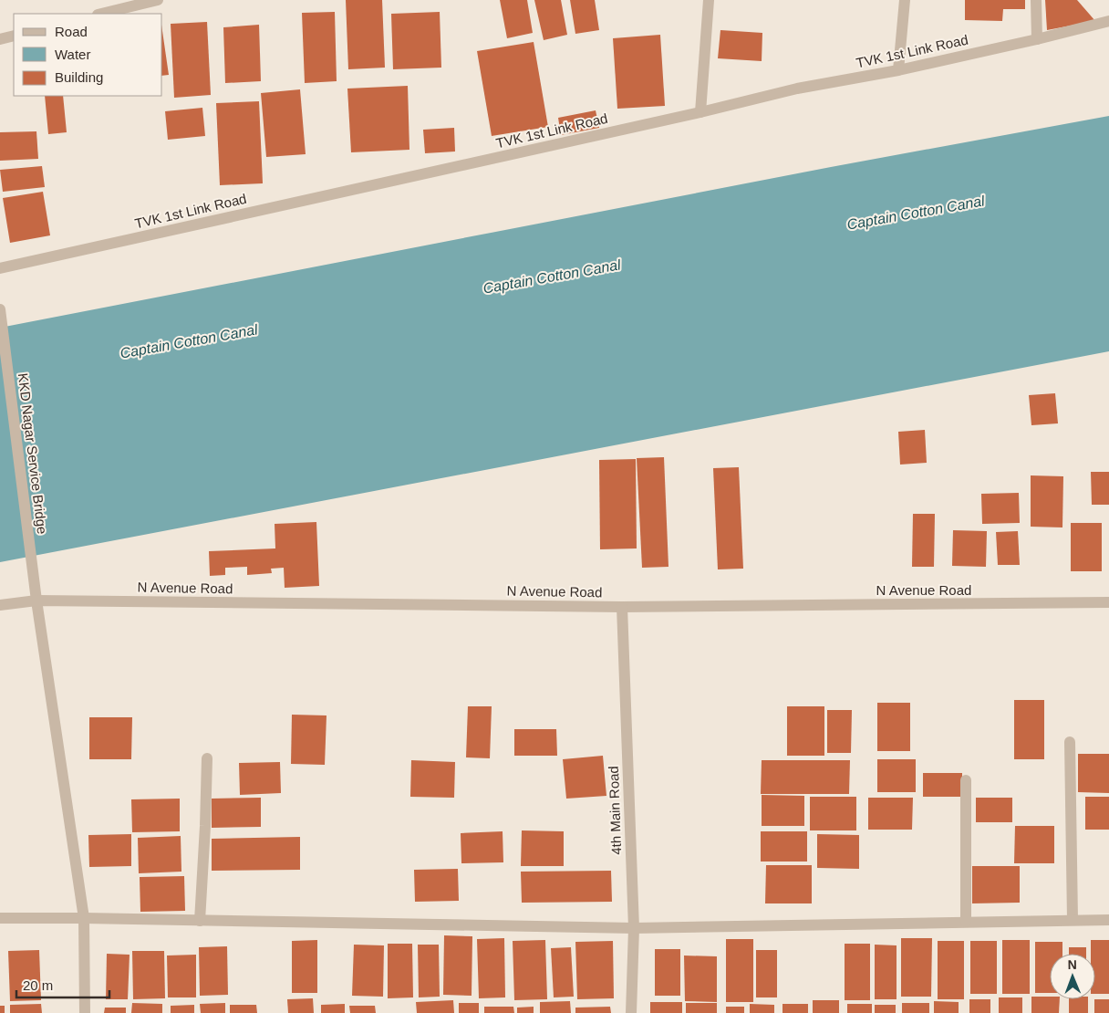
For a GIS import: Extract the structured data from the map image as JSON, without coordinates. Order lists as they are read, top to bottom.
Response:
{
  "streets": {
    "street": [
      "TVK 1st Link Road",
      "KKD Nagar Service Bridge",
      "N Avenue Road",
      "4th Main Road"
    ]
  },
  "crossings": [
    ["KKD Nagar Service Bridge", "N Avenue Road"],
    ["N Avenue Road", "4th Main Road"]
  ],
  "water": ["Captain Cotton Canal"],
  "legend": ["Road", "Water", "Building"],
  "scale_bar": "20 m",
  "north": "top"
}
